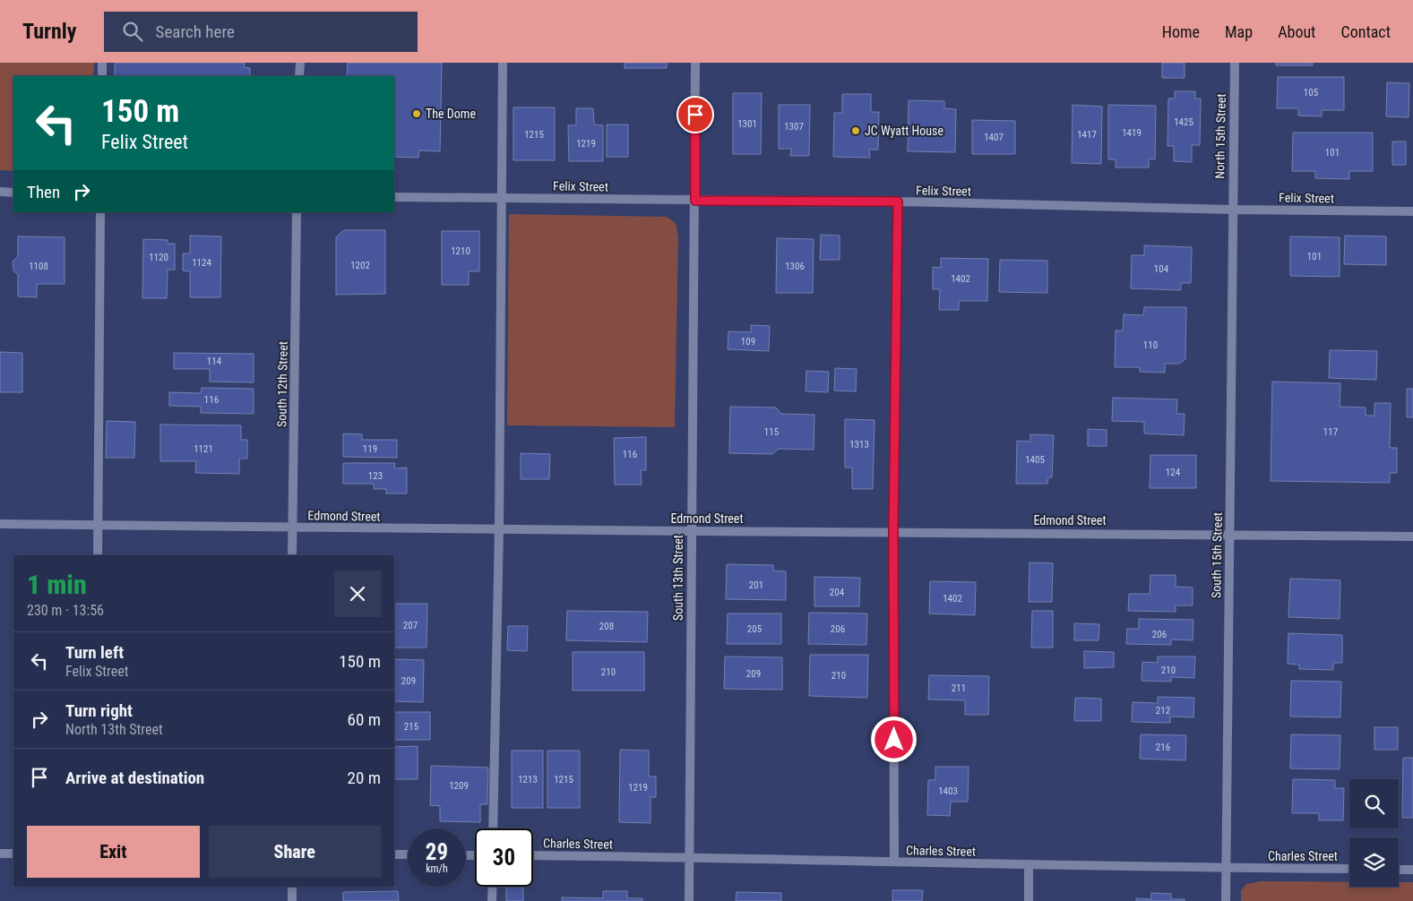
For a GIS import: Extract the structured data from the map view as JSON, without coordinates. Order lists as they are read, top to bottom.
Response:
{
  "streets": {
    "street": [
      "North 15th Street",
      "Felix Street",
      "South 12th Street",
      "Edmond Street",
      "South 15th Street",
      "South 13th Street",
      "Charles Street"
    ]
  },
  "crossings": [
    ["North 15th Street", "Felix Street"],
    ["North 15th Street", "South 15th Street"],
    ["Felix Street", "South 15th Street"],
    ["Felix Street", "South 13th Street"],
    ["South 12th Street", "Edmond Street"],
    ["Edmond Street", "South 15th Street"],
    ["Edmond Street", "South 13th Street"],
    ["South 15th Street", "Charles Street"],
    ["South 13th Street", "Charles Street"]
  ],
  "places": ["The Dome", "JC Wyatt House"],
  "house_numbers": [
    "105",
    "1425",
    "1301",
    "1307",
    "1419",
    "1215",
    "1417",
    "1407",
    "1219",
    "101",
    "1210",
    "101",
    "1120",
    "1124",
    "1202",
    "1108",
    "1306",
    "104",
    "1402",
    "109",
    "110",
    "114",
    "116",
    "115",
    "117",
    "1313",
    "1121",
    "119",
    "116",
    "1405",
    "124",
    "123",
    "201",
    "204",
    "1402",
    "207",
    "208",
    "205",
    "206",
    "206",
    "210",
    "210",
    "209",
    "210",
    "209",
    "211",
    "212",
    "215",
    "216",
    "1213",
    "1215",
    "1209",
    "1219",
    "1403"
  ],
  "page": {
    "header": "Turnly",
    "search": "Search here",
    "nav": [
      "Home",
      "Map",
      "About",
      "Contact"
    ],
    "turn": ["150 m", "Felix Street"],
    "then": "Then",
    "heading": ["1 min", "230 m · 13:56"],
    "list": [
      {
        "name": "Turn left",
        "note": "Felix Street",
        "value": "150 m"
      },
      {
        "name": "Turn right",
        "note": "North 13th Street",
        "value": "60 m"
      },
      {
        "name": "Arrive at destination",
        "value": "20 m"
      }
    ],
    "buttons": ["Exit", "Share"],
    "speed": "29 km/h",
    "limit": "30"
  }
}
